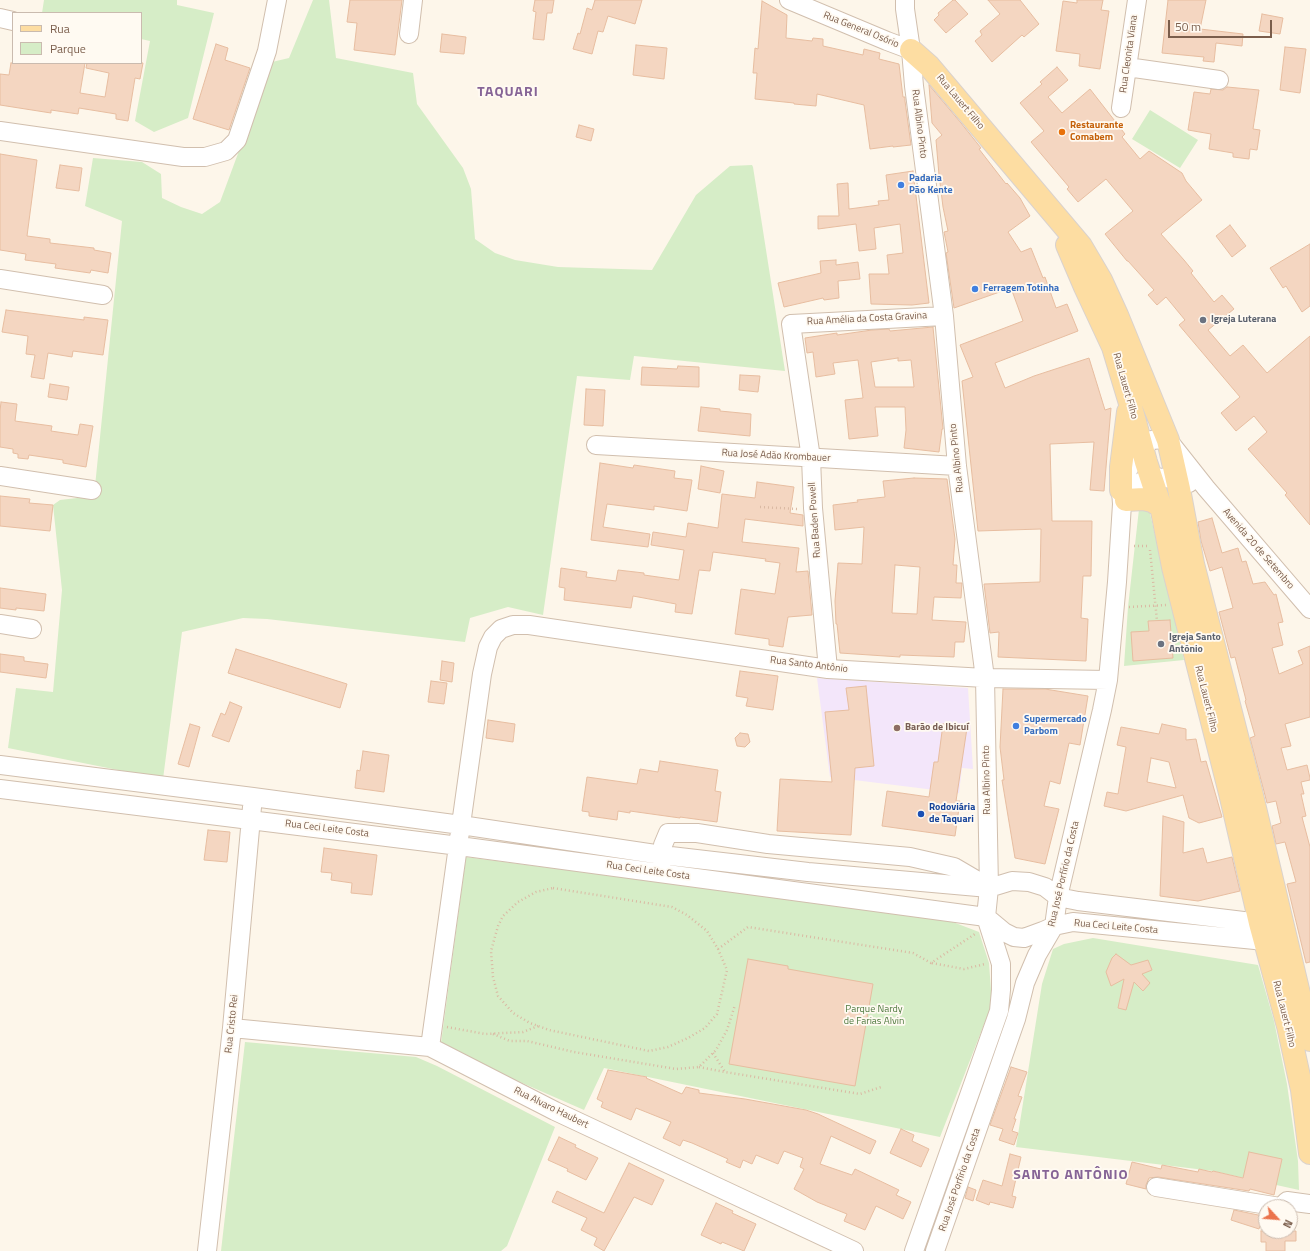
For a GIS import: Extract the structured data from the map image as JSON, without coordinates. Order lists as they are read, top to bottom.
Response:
{
  "streets": {
    "main road": ["Rua Lauert Filho"],
    "street": [
      "Rua General Osório",
      "Rua Cleonita Viana",
      "Rua Albino Pinto",
      "Rua Amélia da Costa Gravina",
      "Rua José Adão Krombauer",
      "Rua Baden Powell",
      "Avenida 20 de Setembro",
      "Rua Santo Antônio",
      "Rua Ceci Leite Costa",
      "Rua José Porfírio da Costa",
      "Rua Cristo Rei",
      "Rua Alvaro Haubert"
    ]
  },
  "crossings": [
    ["Rua General Osório", "Rua Lauert Filho"],
    ["Rua General Osório", "Rua Albino Pinto"],
    ["Rua Lauert Filho", "Rua Albino Pinto"],
    ["Rua Lauert Filho", "Avenida 20 de Setembro"],
    ["Rua Lauert Filho", "Rua Ceci Leite Costa"],
    ["Rua Lauert Filho", "Rua José Porfírio da Costa"],
    ["Rua Albino Pinto", "Rua Amélia da Costa Gravina"],
    ["Rua Albino Pinto", "Rua José Adão Krombauer"],
    ["Rua Albino Pinto", "Rua Santo Antônio"],
    ["Rua Albino Pinto", "Rua Ceci Leite Costa"],
    ["Rua Albino Pinto", "Rua José Porfírio da Costa"],
    ["Rua Amélia da Costa Gravina", "Rua Baden Powell"],
    ["Rua José Adão Krombauer", "Rua Baden Powell"],
    ["Rua Baden Powell", "Rua Santo Antônio"],
    ["Rua Santo Antônio", "Rua Ceci Leite Costa"],
    ["Rua Santo Antônio", "Rua José Porfírio da Costa"],
    ["Rua Ceci Leite Costa", "Rua José Porfírio da Costa"],
    ["Rua Ceci Leite Costa", "Rua Cristo Rei"],
    ["Rua Cristo Rei", "Rua Alvaro Haubert"]
  ],
  "districts": ["TAQUARI", "SANTO ANTÔNIO"],
  "parks": ["Parque Nardy de Farias Alvin"],
  "places": [
    "Restaurante Comabem",
    "Padaria Pão Kente",
    "Ferragem Totinha",
    "Igreja Luterana",
    "Igreja Santo Antônio",
    "Supermercado Parbom",
    "Barão de Ibicuí",
    "Rodoviária de Taquari"
  ],
  "legend": ["Rua", "Parque"],
  "scale_bar": "50 m",
  "north": "bottom right"
}
